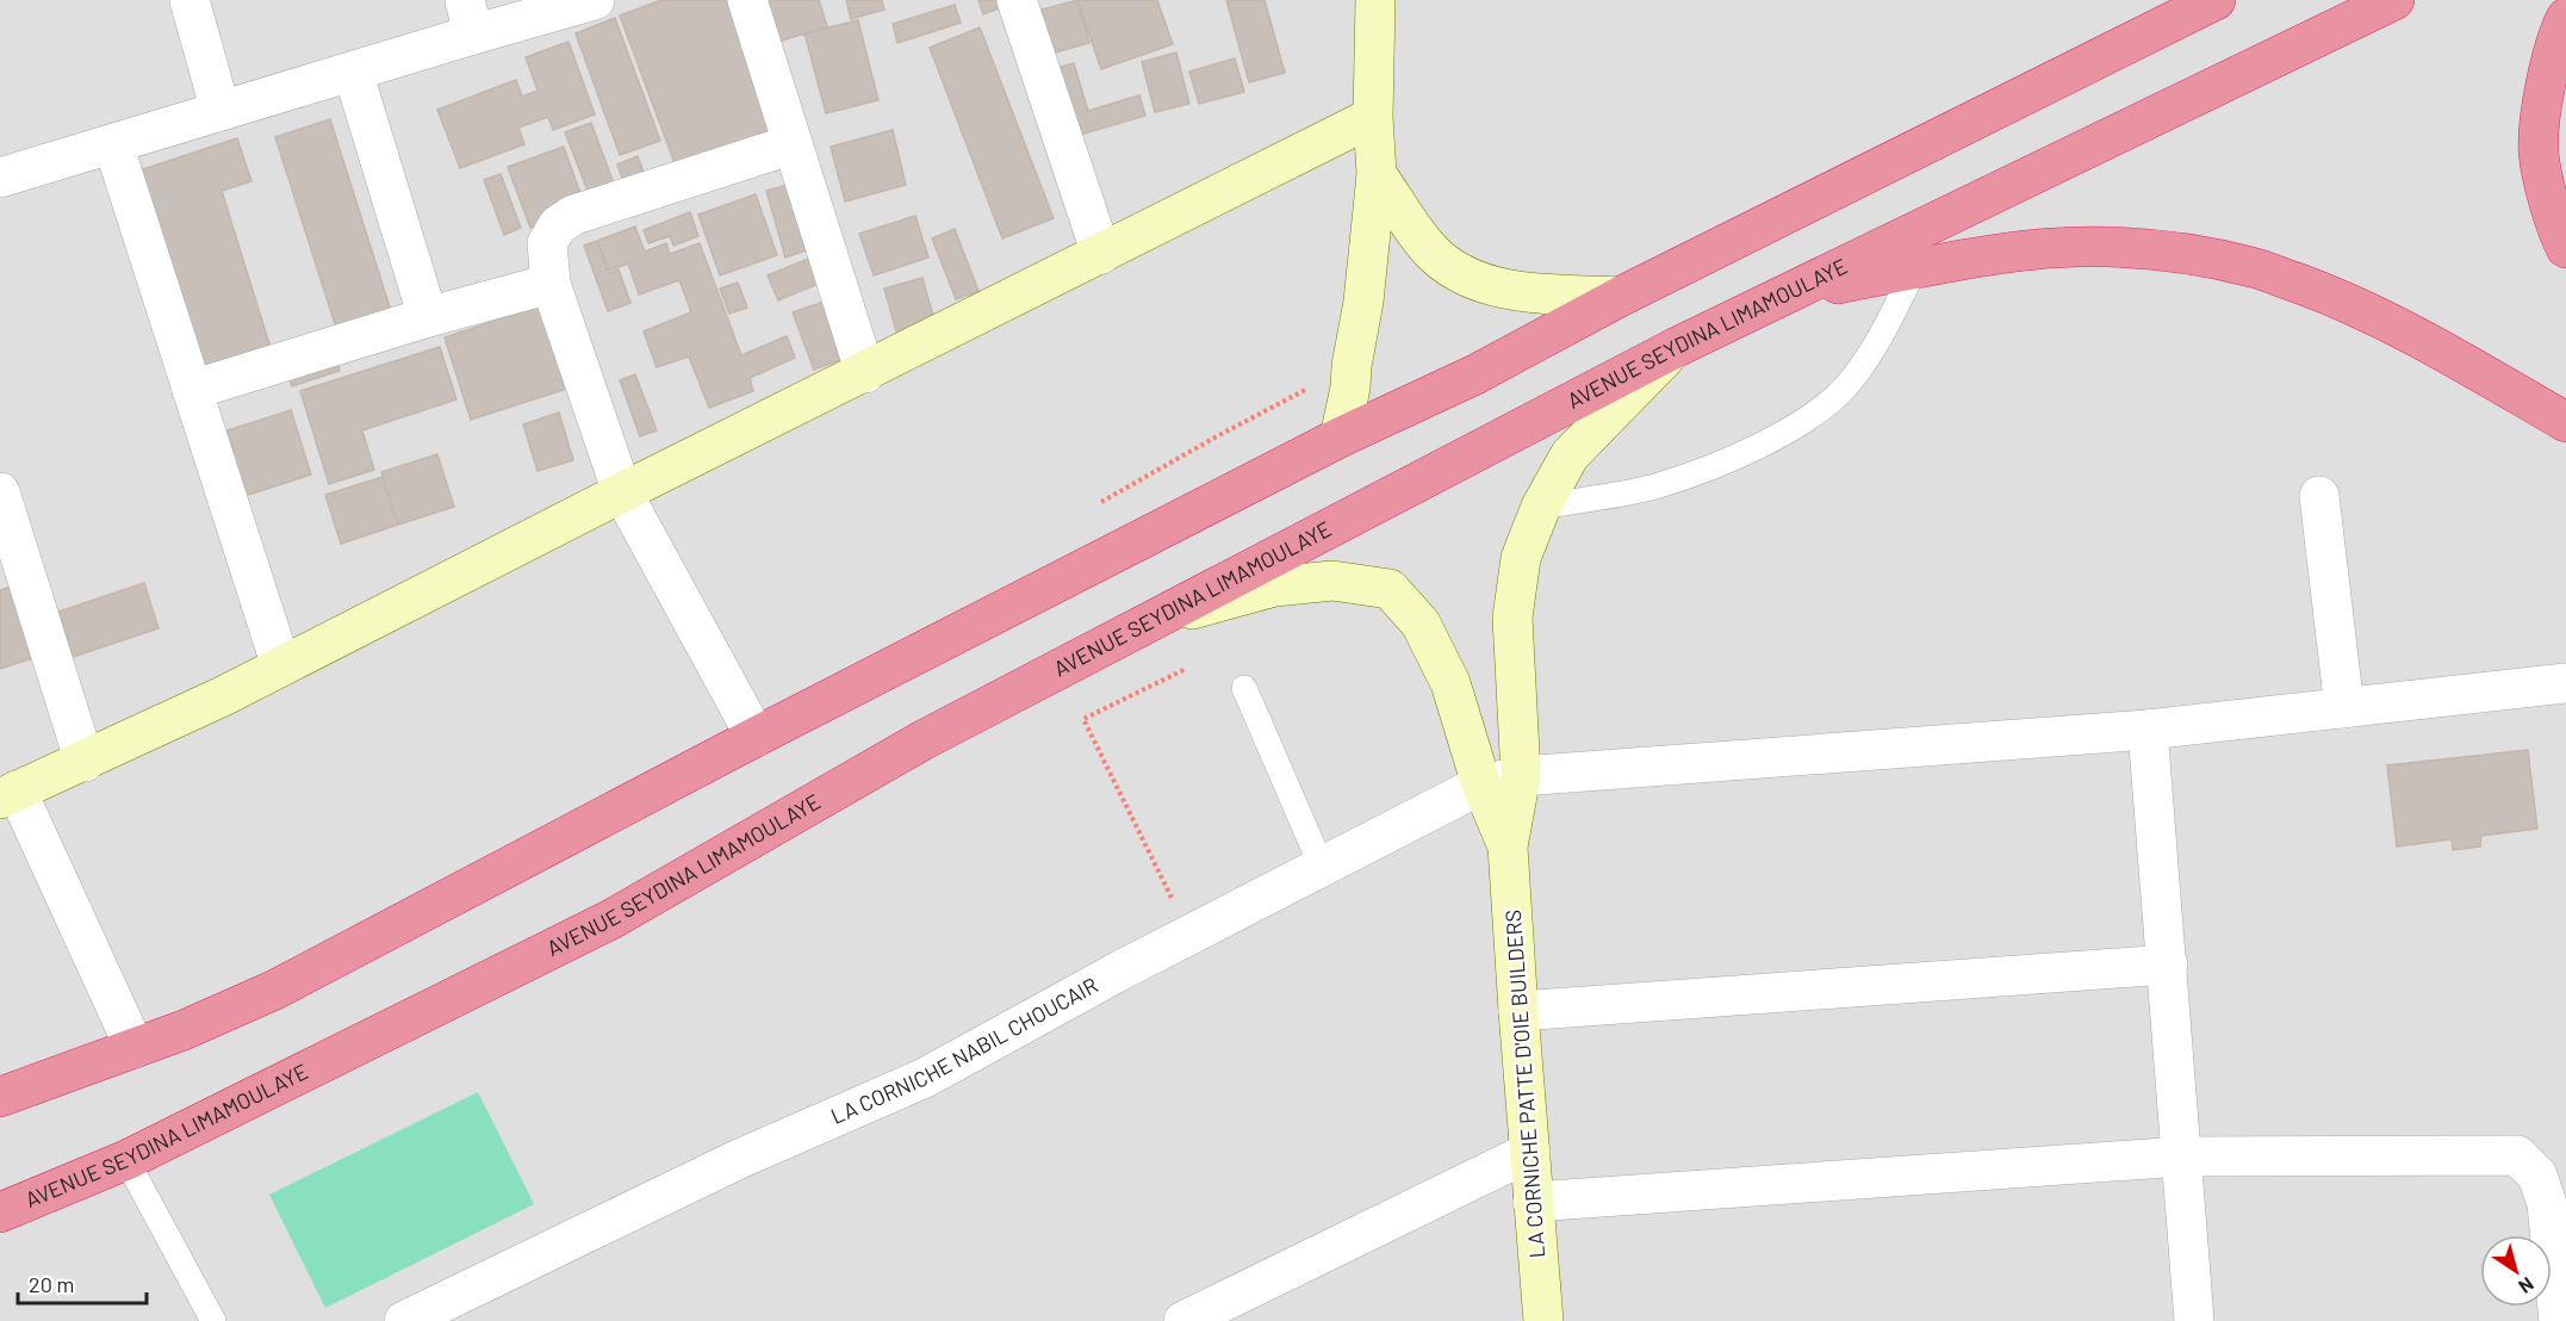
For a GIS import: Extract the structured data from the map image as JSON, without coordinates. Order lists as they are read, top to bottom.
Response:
{
  "streets": {
    "highway": ["AVENUE SEYDINA LIMAMOULAYE"],
    "street": ["LA CORNICHE NABIL CHOUCAIR", "LA CORNICHE PATTE D'OIE BUILDERS"]
  },
  "scale_bar": "20 m",
  "north": "bottom right"
}
